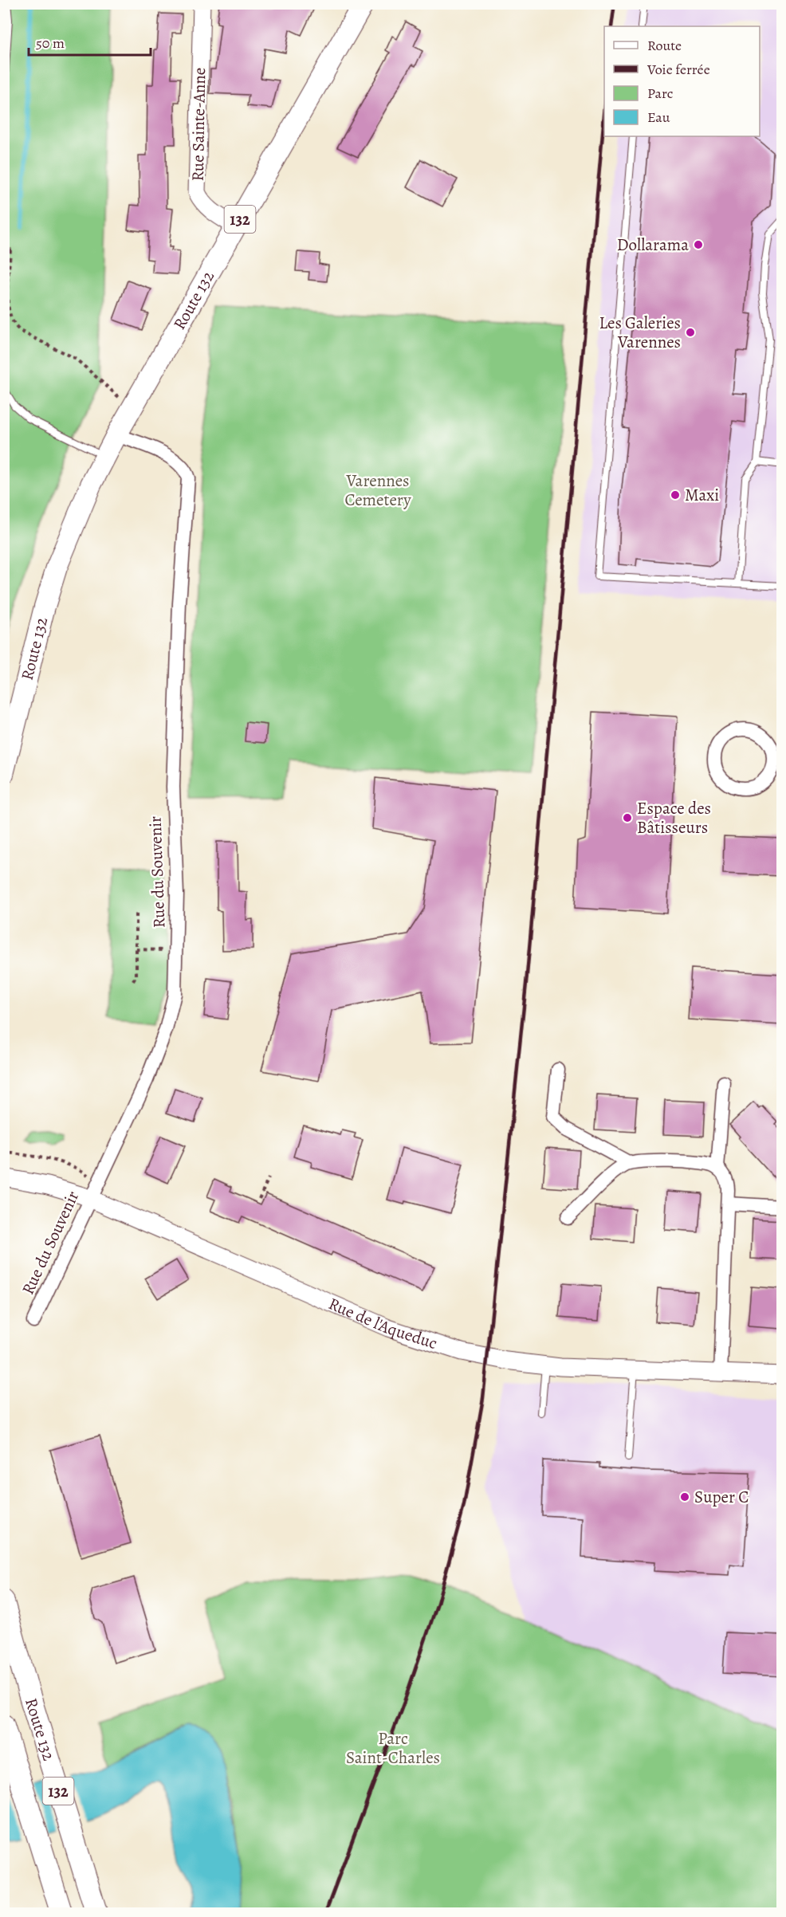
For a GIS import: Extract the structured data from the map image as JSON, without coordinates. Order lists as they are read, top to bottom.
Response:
{
  "streets": {
    "highway": ["132", "Route 132"],
    "street": ["Rue Sainte-Anne", "Rue du Souvenir", "Rue de l'Aqueduc"]
  },
  "crossings": [
    ["Rue Sainte-Anne", "Route 132"],
    ["Route 132", "Rue du Souvenir"],
    ["Rue du Souvenir", "Rue de l'Aqueduc"]
  ],
  "parks": ["Varennes Cemetery", "Parc Saint-Charles"],
  "places": [
    "Dollarama",
    "Les Galeries Varennes",
    "Maxi",
    "Espace des Bâtisseurs",
    "Super C"
  ],
  "legend": [
    "Route",
    "Voie ferrée",
    "Parc",
    "Eau"
  ],
  "scale_bar": "50 m"
}
